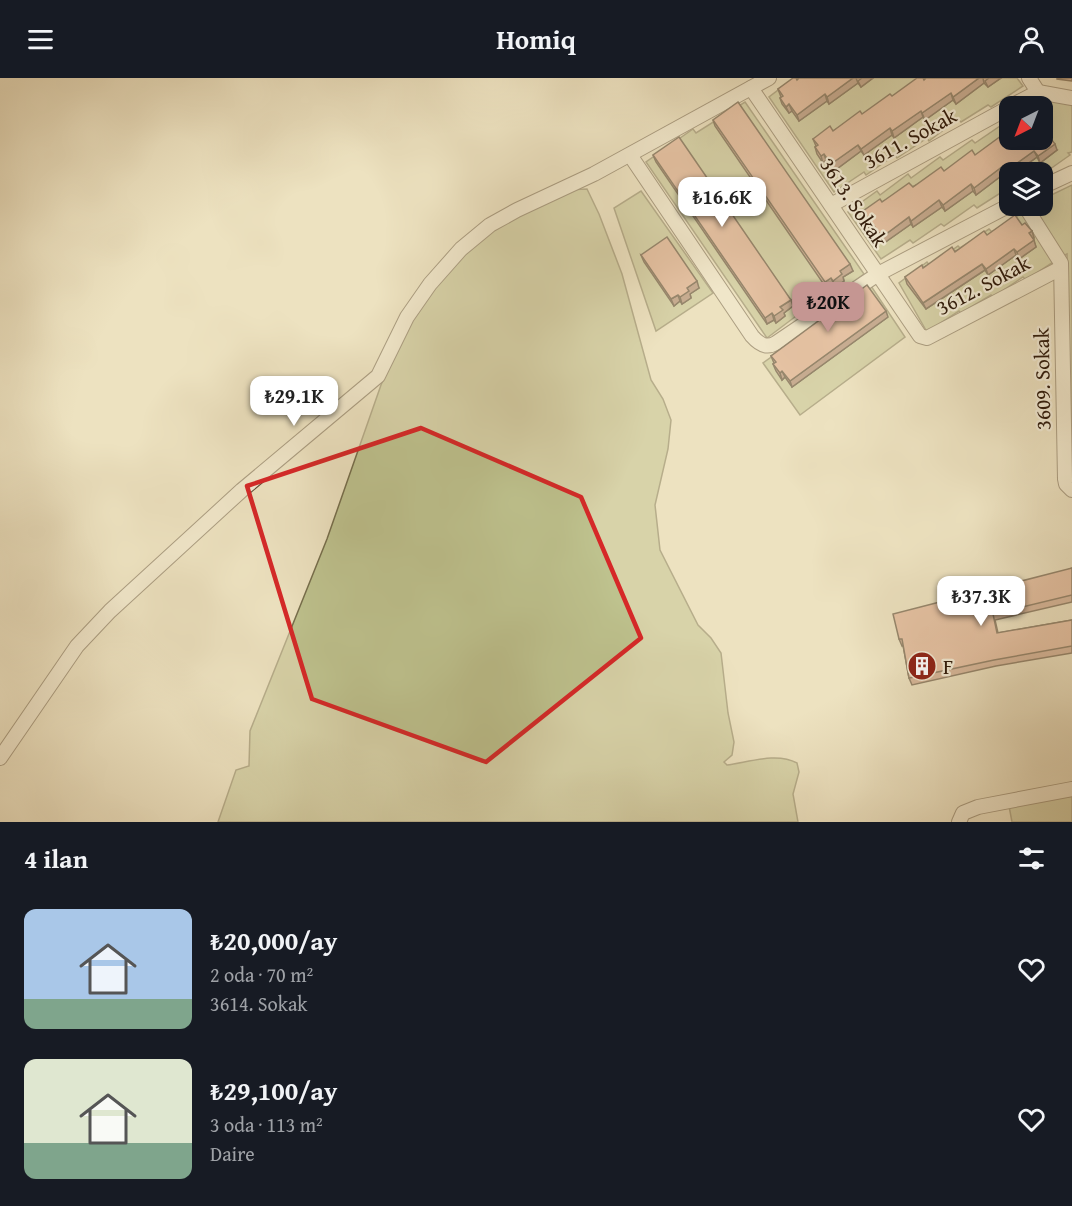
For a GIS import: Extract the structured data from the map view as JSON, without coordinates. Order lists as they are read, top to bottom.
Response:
{
  "streets": {
    "street": [
      "3611. Sokak",
      "3613. Sokak",
      "3612. Sokak",
      "3609. Sokak"
    ]
  },
  "crossings": [
    ["3611. Sokak", "3613. Sokak"],
    ["3613. Sokak", "3612. Sokak"],
    ["3612. Sokak", "3609. Sokak"]
  ],
  "places": {
    "building": ["F"]
  },
  "north": "bottom left",
  "page": {
    "header": "Homiq",
    "price": [
      "₺16.6K",
      "₺20K",
      "₺29.1K",
      "₺37.3K"
    ],
    "heading": "4 ilan",
    "list": [
      {
        "name": "₺20,000/ay",
        "note": "2 oda · 70 m² · 3614. Sokak"
      },
      {
        "name": "₺29,100/ay",
        "note": "3 oda · 113 m² · Daire"
      }
    ]
  }
}
